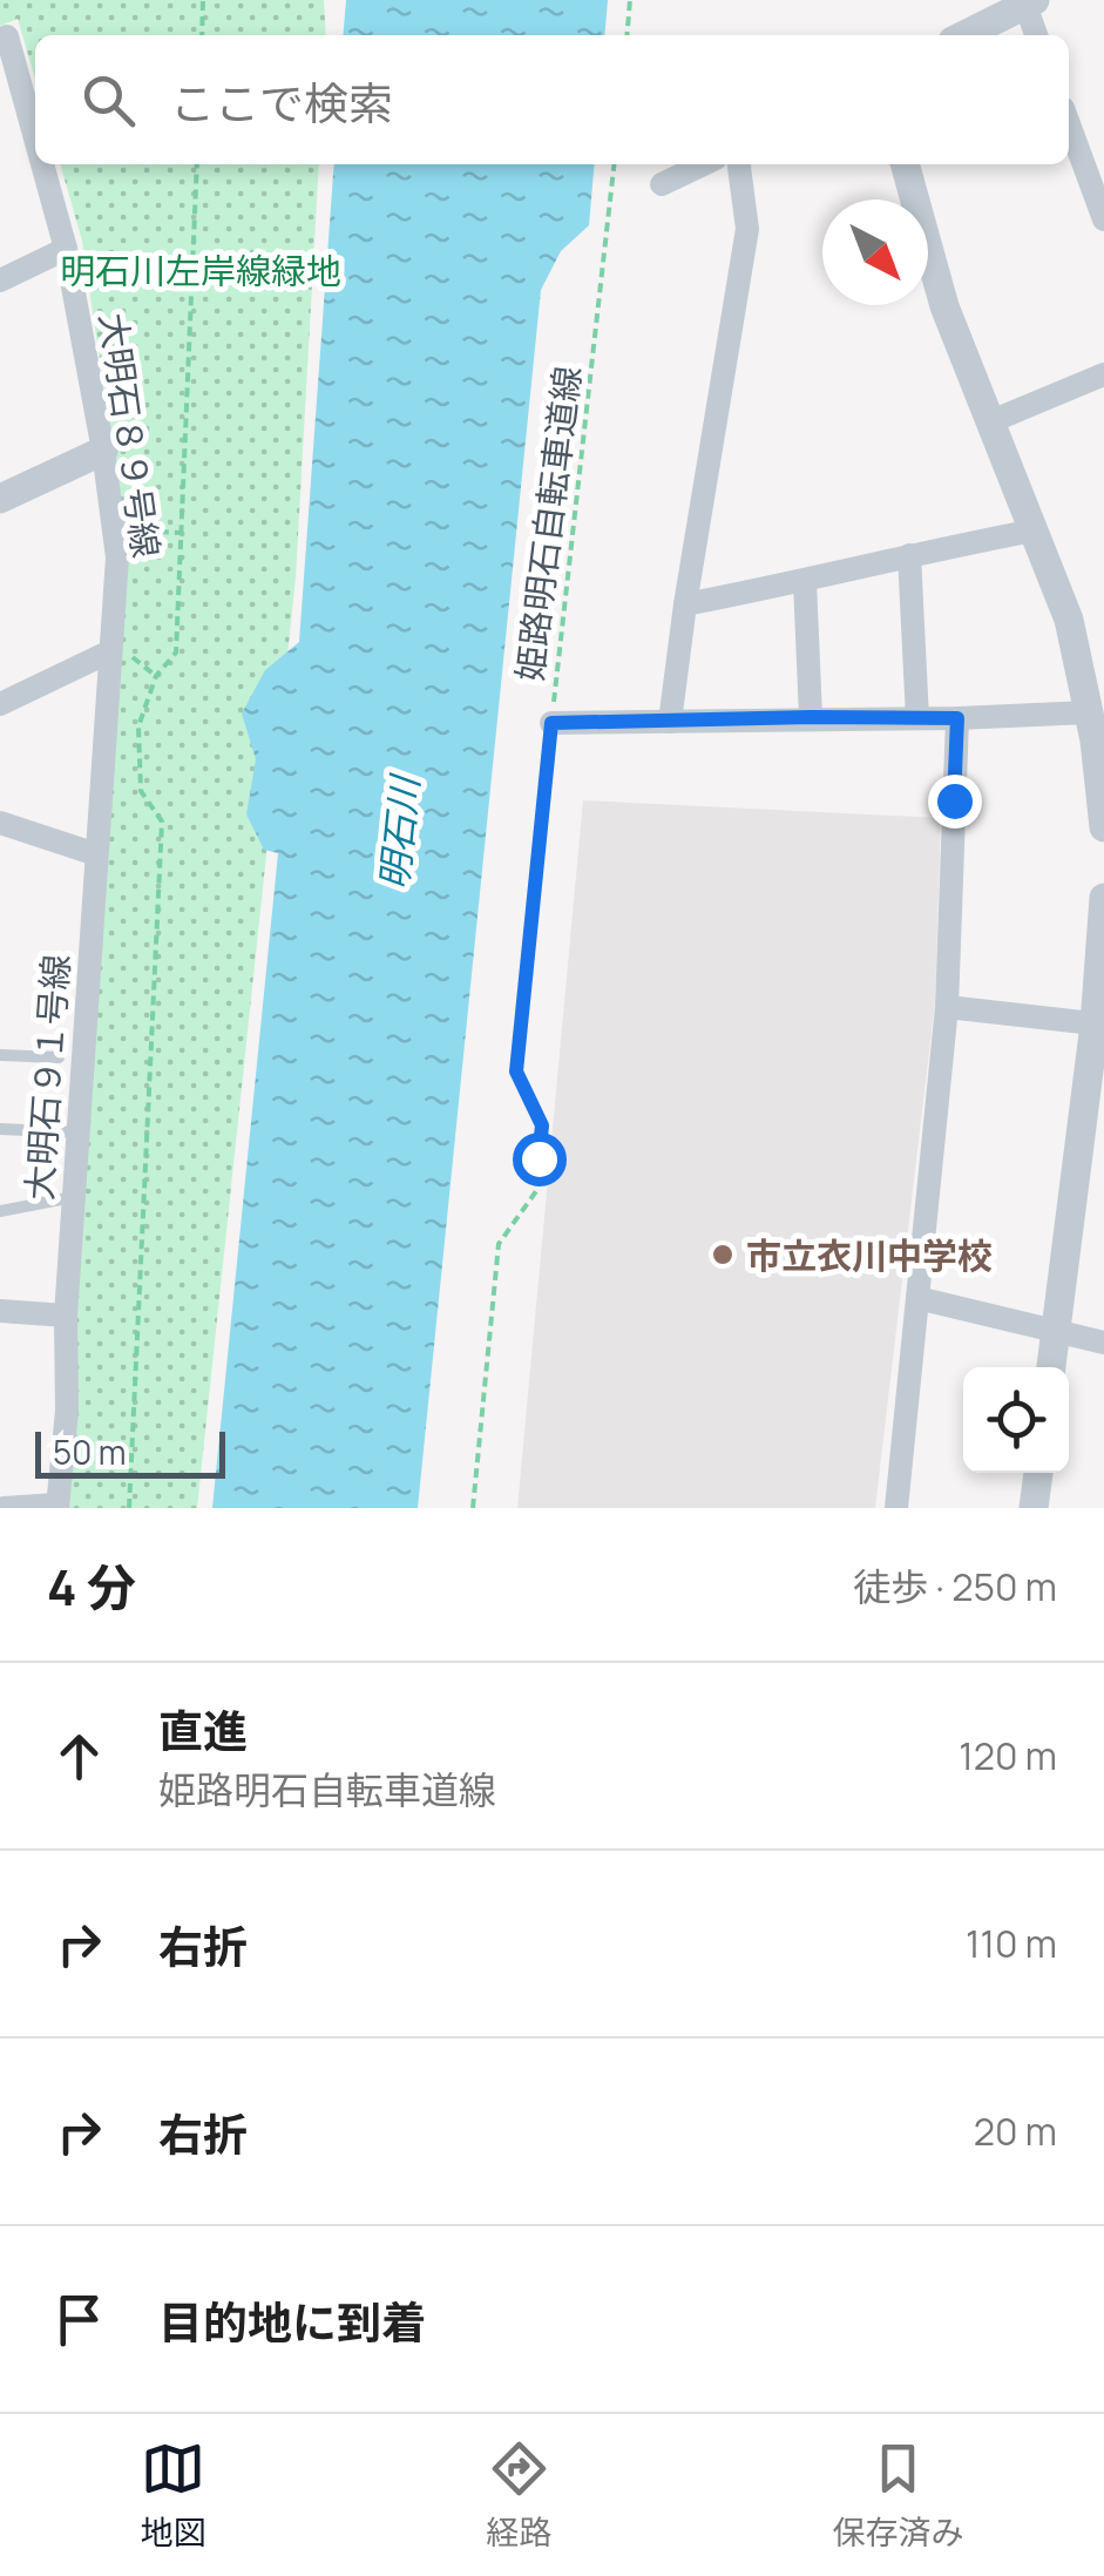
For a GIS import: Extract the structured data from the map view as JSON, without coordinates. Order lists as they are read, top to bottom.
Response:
{
  "streets": {
    "street": ["大明石８９号線", "大明石９１号線"],
    "path": ["姫路明石自転車道線"]
  },
  "crossings": [
    ["大明石８９号線", "大明石９１号線"]
  ],
  "water": ["明石川"],
  "parks": ["明石川左岸線緑地"],
  "places": ["市立衣川中学校"],
  "scale_bar": "50 m",
  "north": "bottom right",
  "page": {
    "search": "ここで検索",
    "scale": "50 m",
    "heading": ["4 分", "徒歩 · 250 m"],
    "list": [
      ["直進", "姫路明石自転車道線", "120 m"],
      ["右折", "110 m"],
      ["右折", "20 m"],
      "目的地に到着"
    ],
    "nav": ["地図", "経路", "保存済み"]
  }
}
